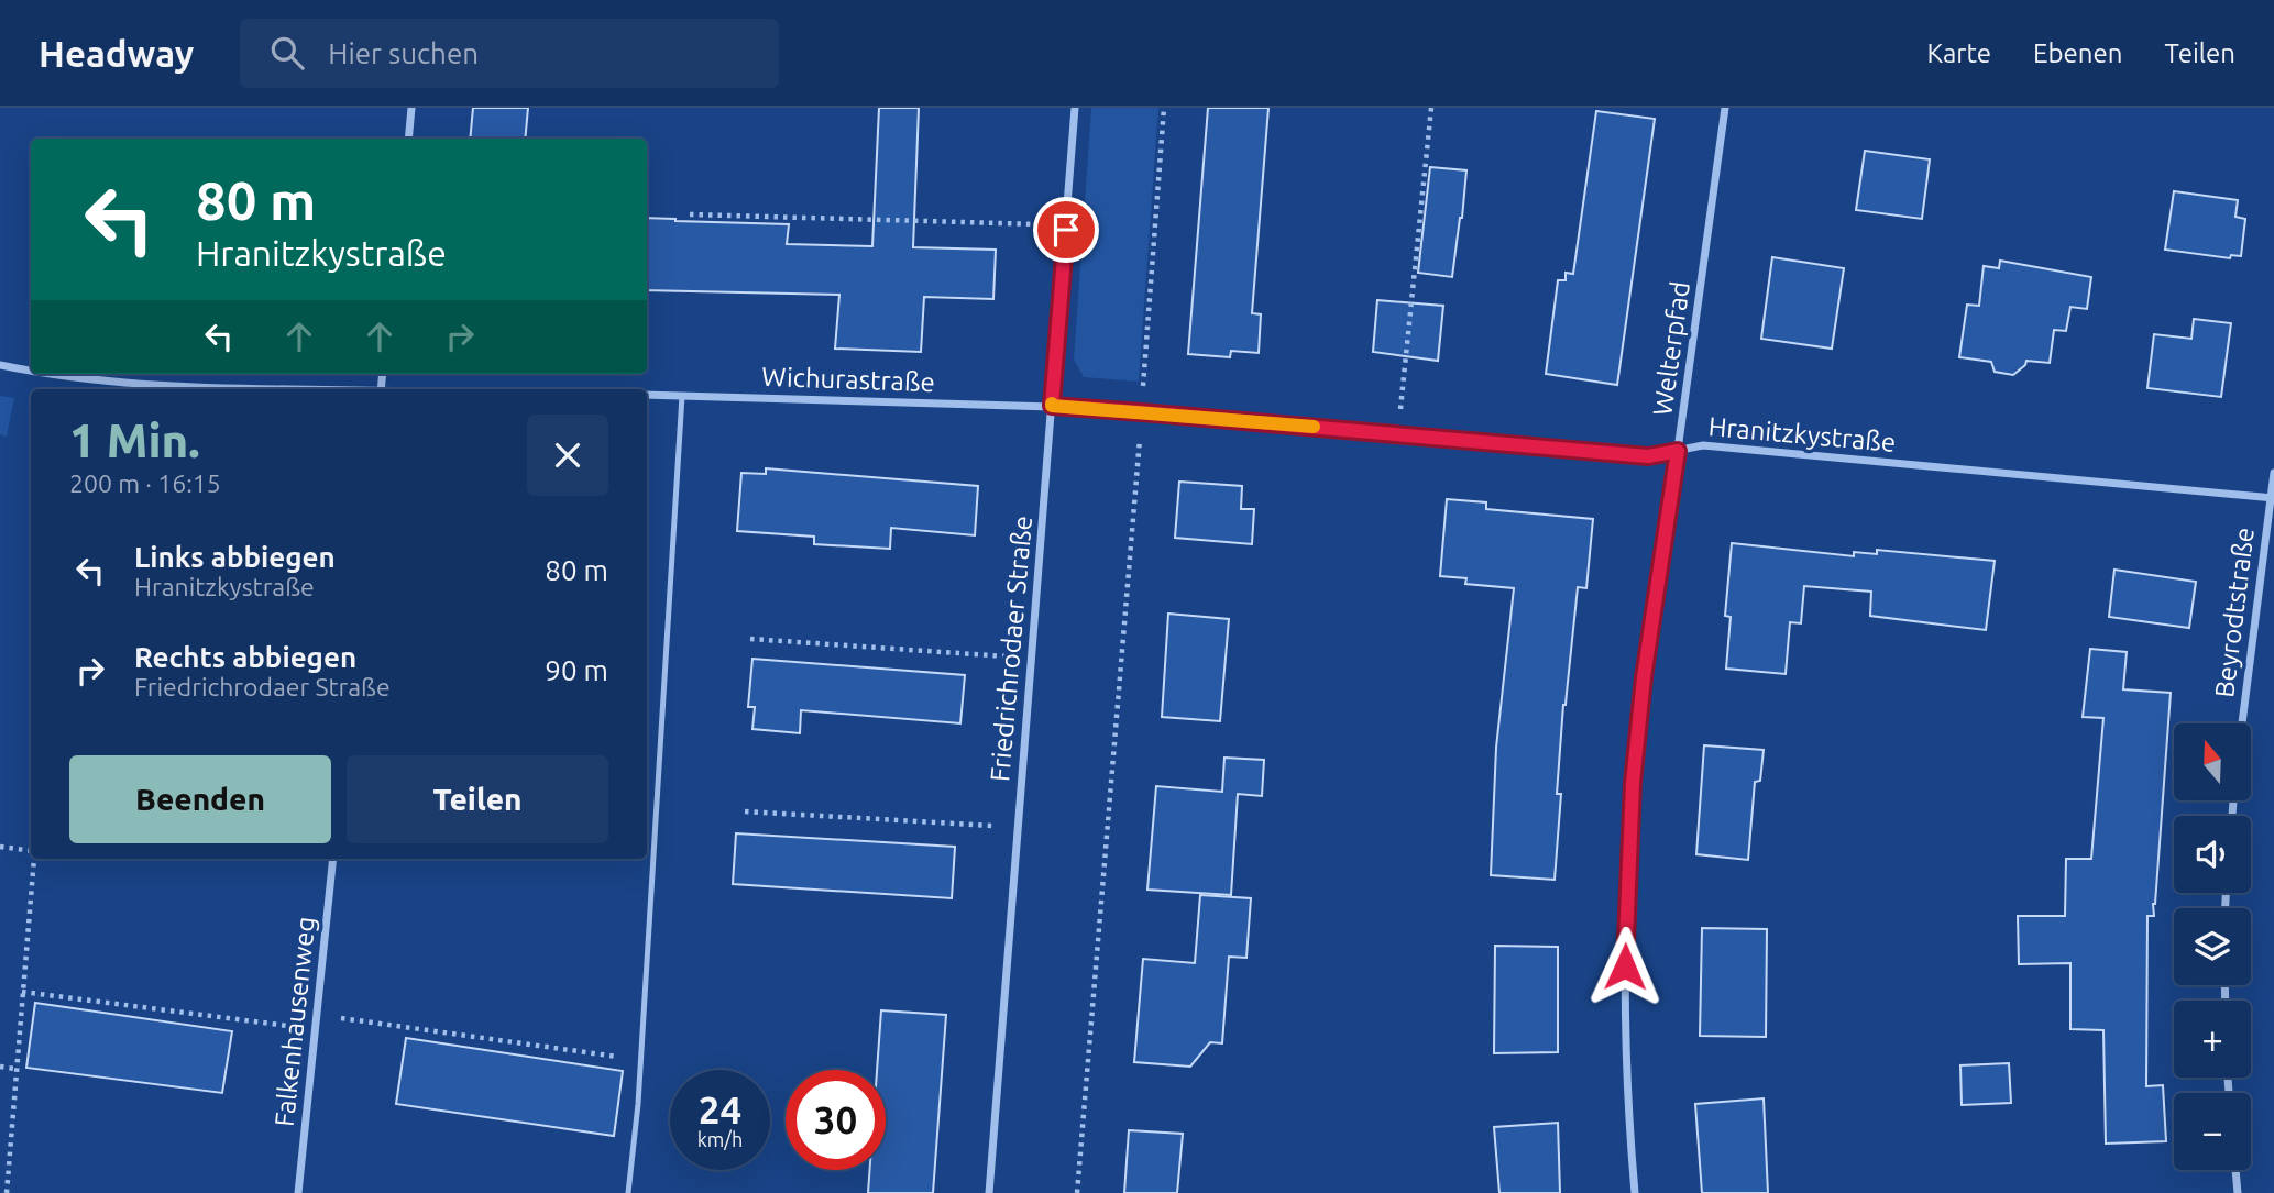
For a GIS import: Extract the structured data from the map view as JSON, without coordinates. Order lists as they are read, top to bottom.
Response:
{
  "streets": {
    "street": [
      "Welterpfad",
      "Wichurastraße",
      "Hranitzkystraße",
      "Beyrodtstraße",
      "Friedrichrodaer Straße",
      "Falkenhausenweg"
    ]
  },
  "crossings": [
    ["Welterpfad", "Hranitzkystraße"],
    ["Wichurastraße", "Hranitzkystraße"],
    ["Wichurastraße", "Friedrichrodaer Straße"],
    ["Hranitzkystraße", "Beyrodtstraße"],
    ["Hranitzkystraße", "Friedrichrodaer Straße"]
  ],
  "north": "top",
  "page": {
    "header": "Headway",
    "search": "Hier suchen",
    "nav": ["Karte", "Ebenen", "Teilen"],
    "turn": ["80 m", "Hranitzkystraße"],
    "heading": ["1 Min.", "200 m · 16:15"],
    "list": [
      {
        "name": "Links abbiegen",
        "note": "Hranitzkystraße",
        "value": "80 m"
      },
      {
        "name": "Rechts abbiegen",
        "note": "Friedrichrodaer Straße",
        "value": "90 m"
      }
    ],
    "map_buttons": ["+", "−"],
    "buttons": ["Beenden", "Teilen"],
    "speed": "24 km/h",
    "limit": "30"
  }
}
